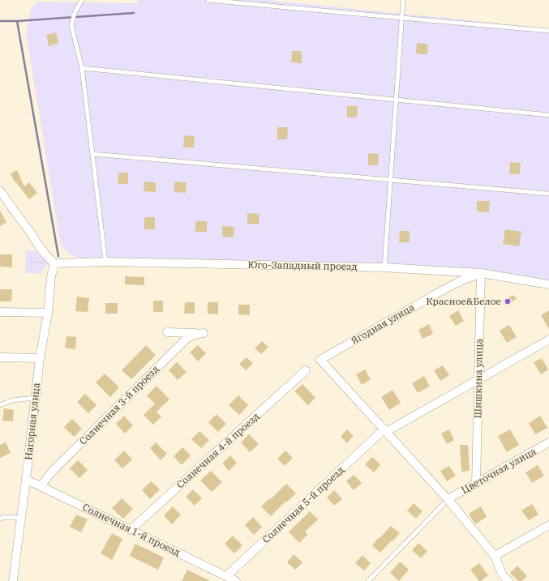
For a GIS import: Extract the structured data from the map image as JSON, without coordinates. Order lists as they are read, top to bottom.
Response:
{
  "streets": {
    "street": [
      "Юго-Западный проезд",
      "Ягодная улица",
      "Шишкина улица",
      "Солнечная 3-й проезд",
      "Нагорная улица",
      "Солнечная 4-й проезд",
      "Цветочная улица",
      "Солнечная 5-й проезд",
      "Солнечная 1-й проезд"
    ]
  },
  "crossings": [
    ["Юго-Западный проезд", "Ягодная улица"],
    ["Юго-Западный проезд", "Шишкина улица"],
    ["Юго-Западный проезд", "Нагорная улица"],
    ["Ягодная улица", "Шишкина улица"],
    ["Ягодная улица", "Солнечная 5-й проезд"],
    ["Шишкина улица", "Цветочная улица"],
    ["Шишкина улица", "Солнечная 5-й проезд"],
    ["Солнечная 3-й проезд", "Солнечная 1-й проезд"],
    ["Нагорная улица", "Солнечная 1-й проезд"],
    ["Солнечная 4-й проезд", "Солнечная 1-й проезд"],
    ["Солнечная 5-й проезд", "Солнечная 1-й проезд"]
  ],
  "places": ["Красное&Белое"]
}
